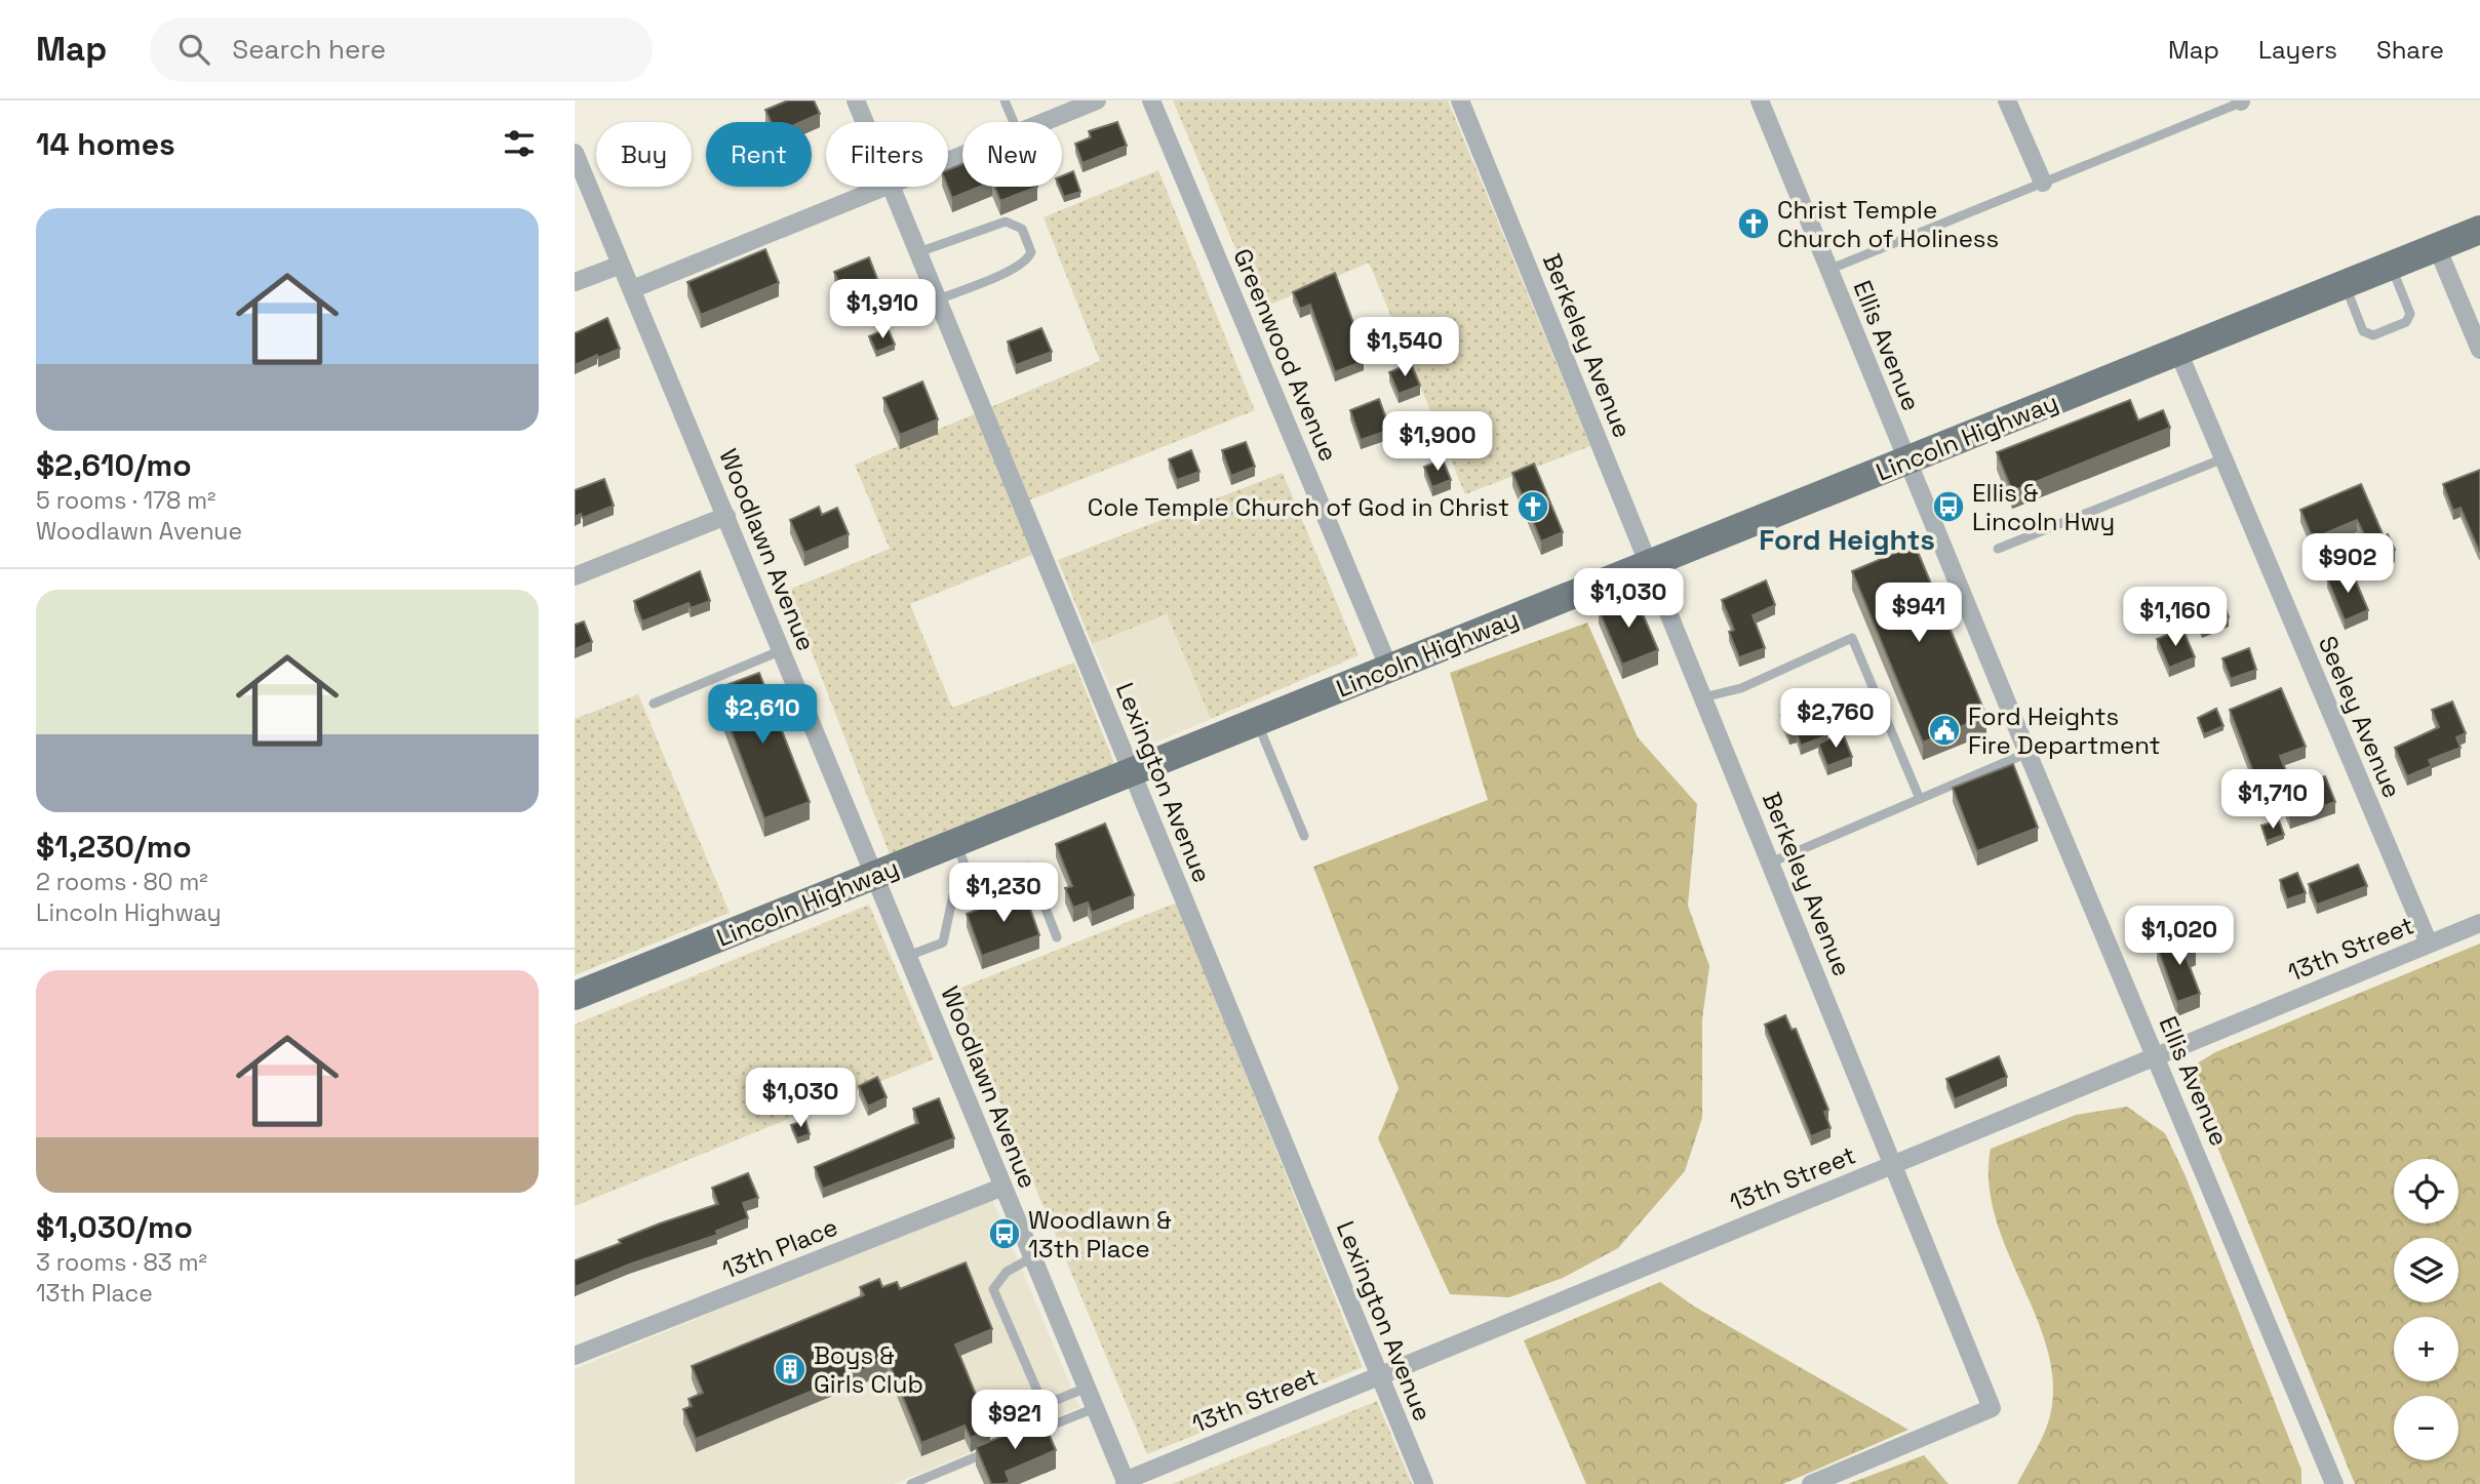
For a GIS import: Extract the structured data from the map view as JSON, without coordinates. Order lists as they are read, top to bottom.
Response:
{
  "streets": {
    "main road": ["Lincoln Highway"],
    "street": [
      "Berkeley Avenue",
      "Ellis Avenue",
      "Greenwood Avenue",
      "Woodlawn Avenue",
      "Seeley Avenue",
      "Lexington Avenue",
      "13th Street",
      "13th Place"
    ]
  },
  "crossings": [
    ["Berkeley Avenue", "Lincoln Highway"],
    ["Berkeley Avenue", "13th Street"],
    ["Ellis Avenue", "Lincoln Highway"],
    ["Ellis Avenue", "13th Street"],
    ["Greenwood Avenue", "Lincoln Highway"],
    ["Lincoln Highway", "Woodlawn Avenue"],
    ["Lincoln Highway", "Seeley Avenue"],
    ["Lincoln Highway", "Lexington Avenue"],
    ["Woodlawn Avenue", "13th Street"],
    ["Woodlawn Avenue", "13th Place"],
    ["Seeley Avenue", "13th Street"],
    ["Lexington Avenue", "13th Street"]
  ],
  "districts": ["Ford Heights"],
  "places": {
    "church": ["Christ Temple Church of Holiness", "Cole Temple Church of God in Christ"],
    "bus stop": ["Ellis & Lincoln Hwy", "Woodlawn & 13th Place"],
    "public building": ["Ford Heights Fire Department"],
    "building": ["Boys & Girls Club"]
  },
  "page": {
    "header": "Map",
    "search": "Search here",
    "nav": ["Map", "Layers", "Share"],
    "heading": "14 homes",
    "chip": [
      "Buy",
      "Rent",
      "Filters",
      "New"
    ],
    "list": [
      {
        "name": "$2,610/mo",
        "note": "5 rooms · 178 m² · Woodlawn Avenue"
      },
      {
        "name": "$1,230/mo",
        "note": "2 rooms · 80 m² · Lincoln Highway"
      },
      {
        "name": "$1,030/mo",
        "note": "3 rooms · 83 m² · 13th Place"
      }
    ],
    "price": [
      "$1,910",
      "$1,540",
      "$1,900",
      "$902",
      "$1,030",
      "$941",
      "$1,160",
      "$2,610",
      "$2,760",
      "$1,710",
      "$1,230",
      "$1,020",
      "$1,030",
      "$921"
    ],
    "map_buttons": ["+", "−"]
  }
}
